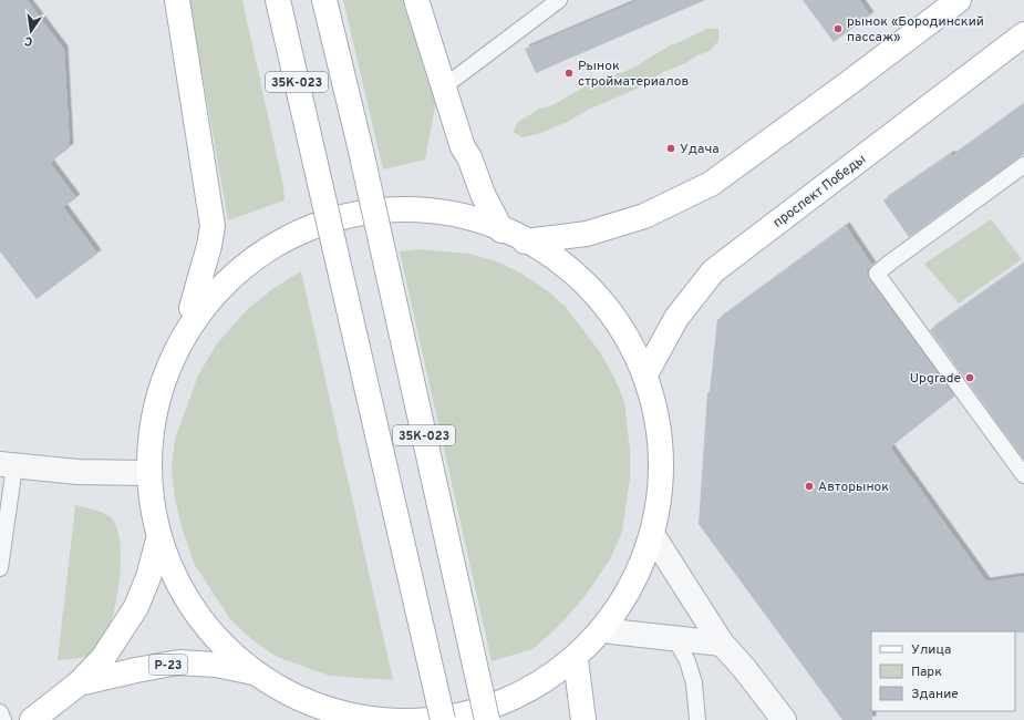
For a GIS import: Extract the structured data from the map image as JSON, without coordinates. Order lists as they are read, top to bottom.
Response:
{
  "streets": {
    "main road": ["35К-023", "проспект Победы", "Р-23"]
  },
  "places": [
    "рынок «Бородинский пассаж»",
    "Рынок стройматериалов",
    "Удача",
    "Upgrade",
    "Авторынок"
  ],
  "legend": ["Улица", "Парк", "Здание"],
  "north": "bottom"
}
